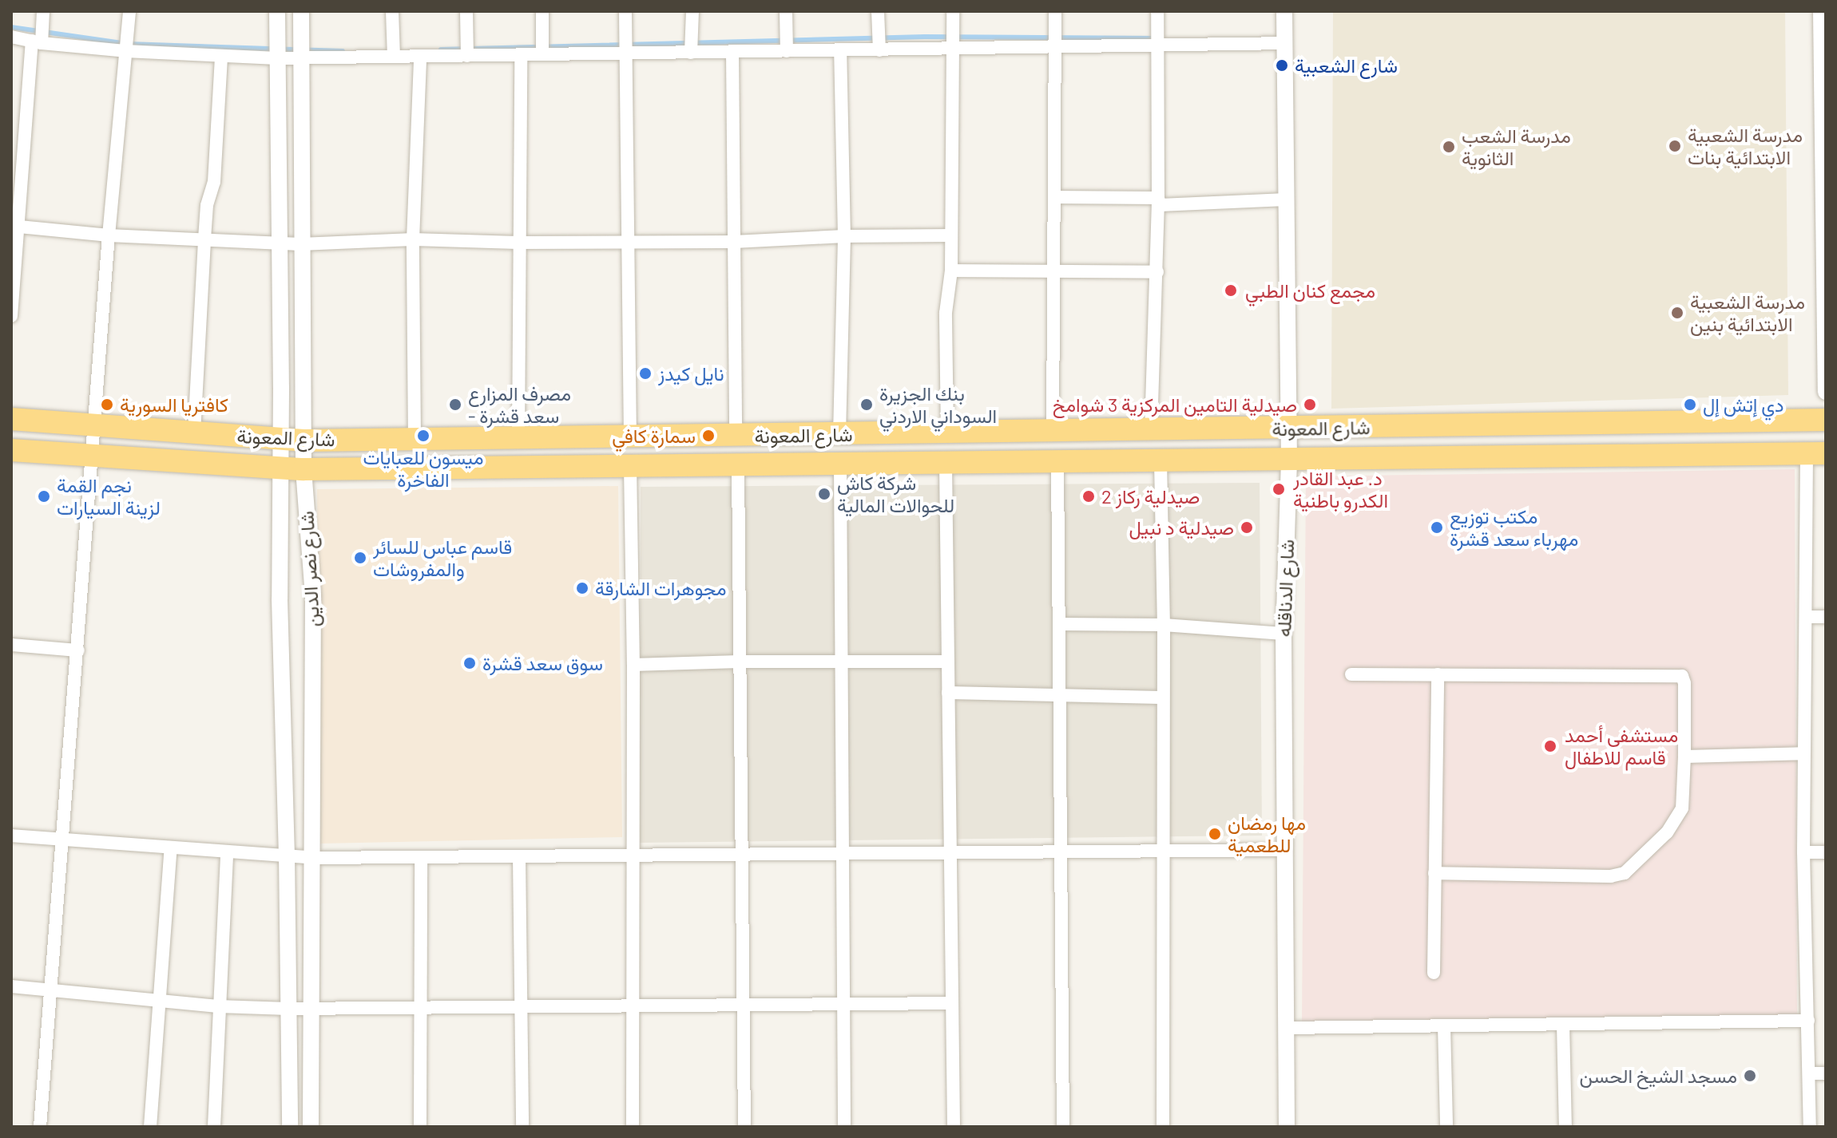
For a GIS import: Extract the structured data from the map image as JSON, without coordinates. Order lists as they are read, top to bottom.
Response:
{
  "streets": {
    "highway": ["شارع المعونة"],
    "street": ["شارع نصر الدين", "شارع الدناقله"]
  },
  "crossings": [
    ["شارع المعونة", "شارع نصر الدين"],
    ["شارع المعونة", "شارع الدناقله"]
  ],
  "places": [
    "شارع الشعبية",
    "مدرسة الشعبية الابتدائية بنات",
    "مدرسة الشعب الثانوية",
    "مجمع كنان الطبي",
    "مدرسة الشعبية الابتدائية بنين",
    "نايل كيدز",
    "كافتريا السورية",
    "مصرف المزارع - سعد قشرة",
    "بنك الجزيرة السوداني الاردني",
    "صيدلية التامين المركزية 3 شوامخ",
    "دي إتش إل",
    "ميسون للعبايات الفاخرة",
    "سمارة كافي",
    "د. عبد القادر الكدرو باطنية",
    "شركة كاش للحوالات المالية",
    "نجم القمة لزينة السيارات",
    "صيدلية ركاز 2",
    "صيدلية د نبيل",
    "مكتب توزيع مهرباء سعد قشرة",
    "قاسم عباس للسائر والمفروشات",
    "مجوهرات الشارقة",
    "سوق سعد قشرة",
    "مستشفى أحمد قاسم للاطفال",
    "مها رمضان للطعمية",
    "مسجد الشيخ الحسن"
  ]
}
